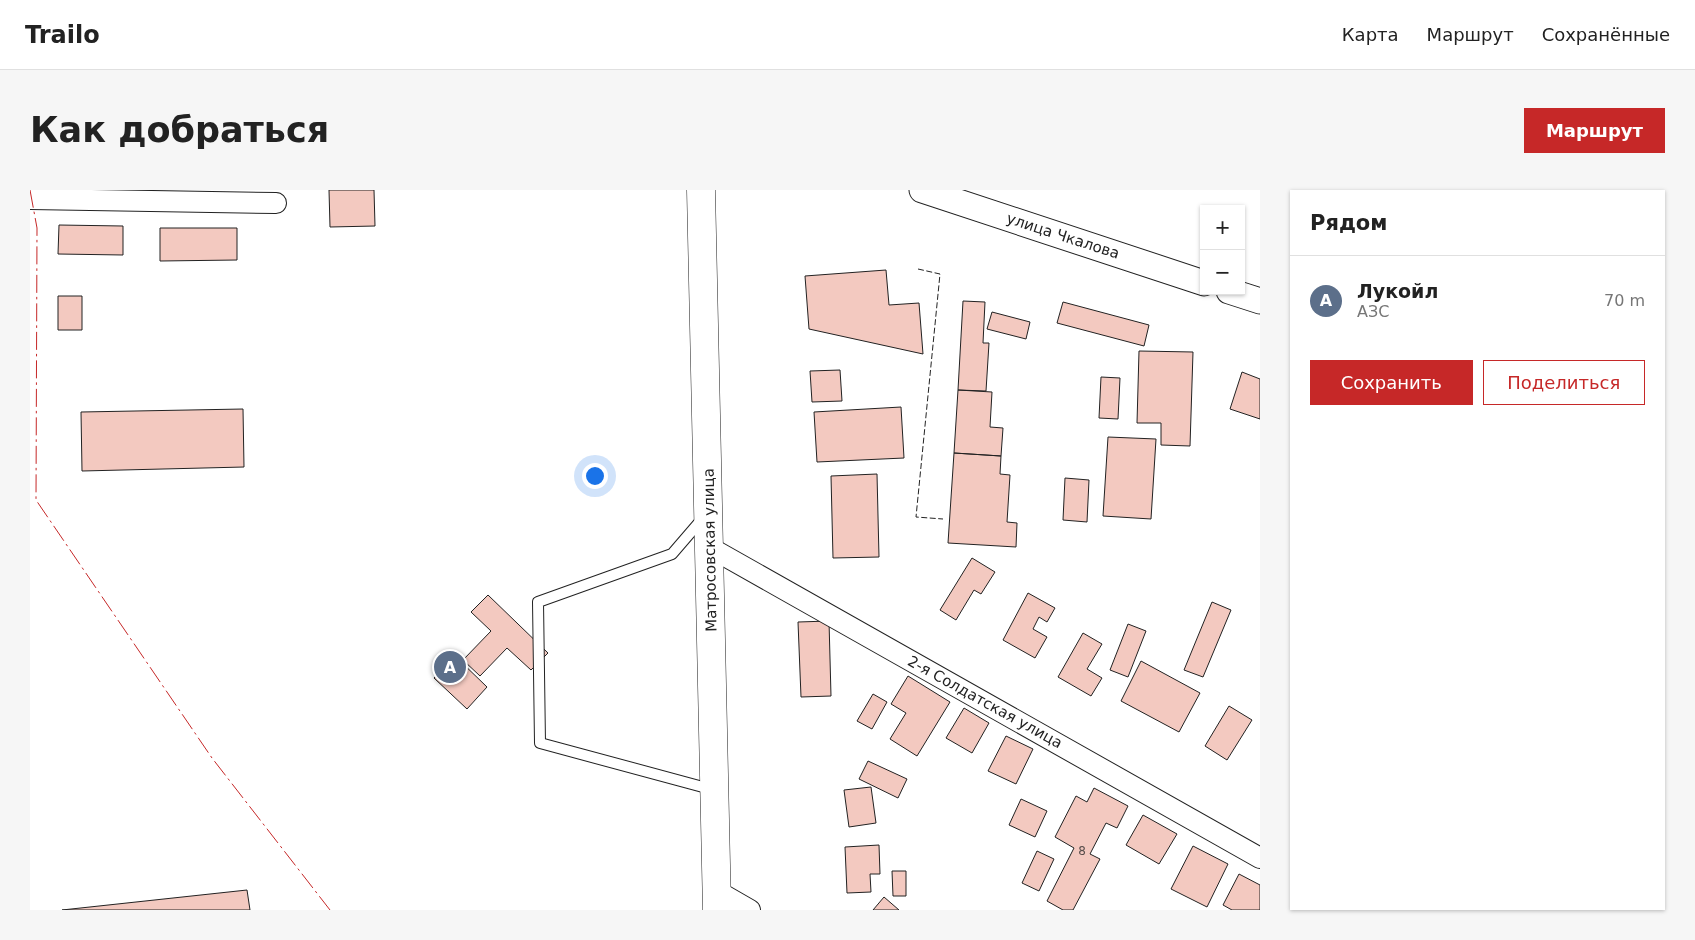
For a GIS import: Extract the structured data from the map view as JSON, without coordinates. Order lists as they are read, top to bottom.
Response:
{
  "streets": {
    "highway": ["Матросовская улица"],
    "street": ["улица Чкалова", "2-я Солдатская улица"]
  },
  "crossings": [
    ["Матросовская улица", "2-я Солдатская улица"]
  ],
  "house_numbers": ["8"],
  "page": {
    "header": "Trailo",
    "nav": ["Карта", "Маршрут", "Сохранённые"],
    "buttons": [
      "Маршрут",
      ["Сохранить", "Поделиться"]
    ],
    "title": "Как добраться",
    "heading": "Рядом",
    "map_buttons": ["+", "−"],
    "list": [
      {
        "mark": "A",
        "name": "Лукойл",
        "note": "АЗС",
        "value": "70 m"
      }
    ],
    "pins": "A"
  }
}
